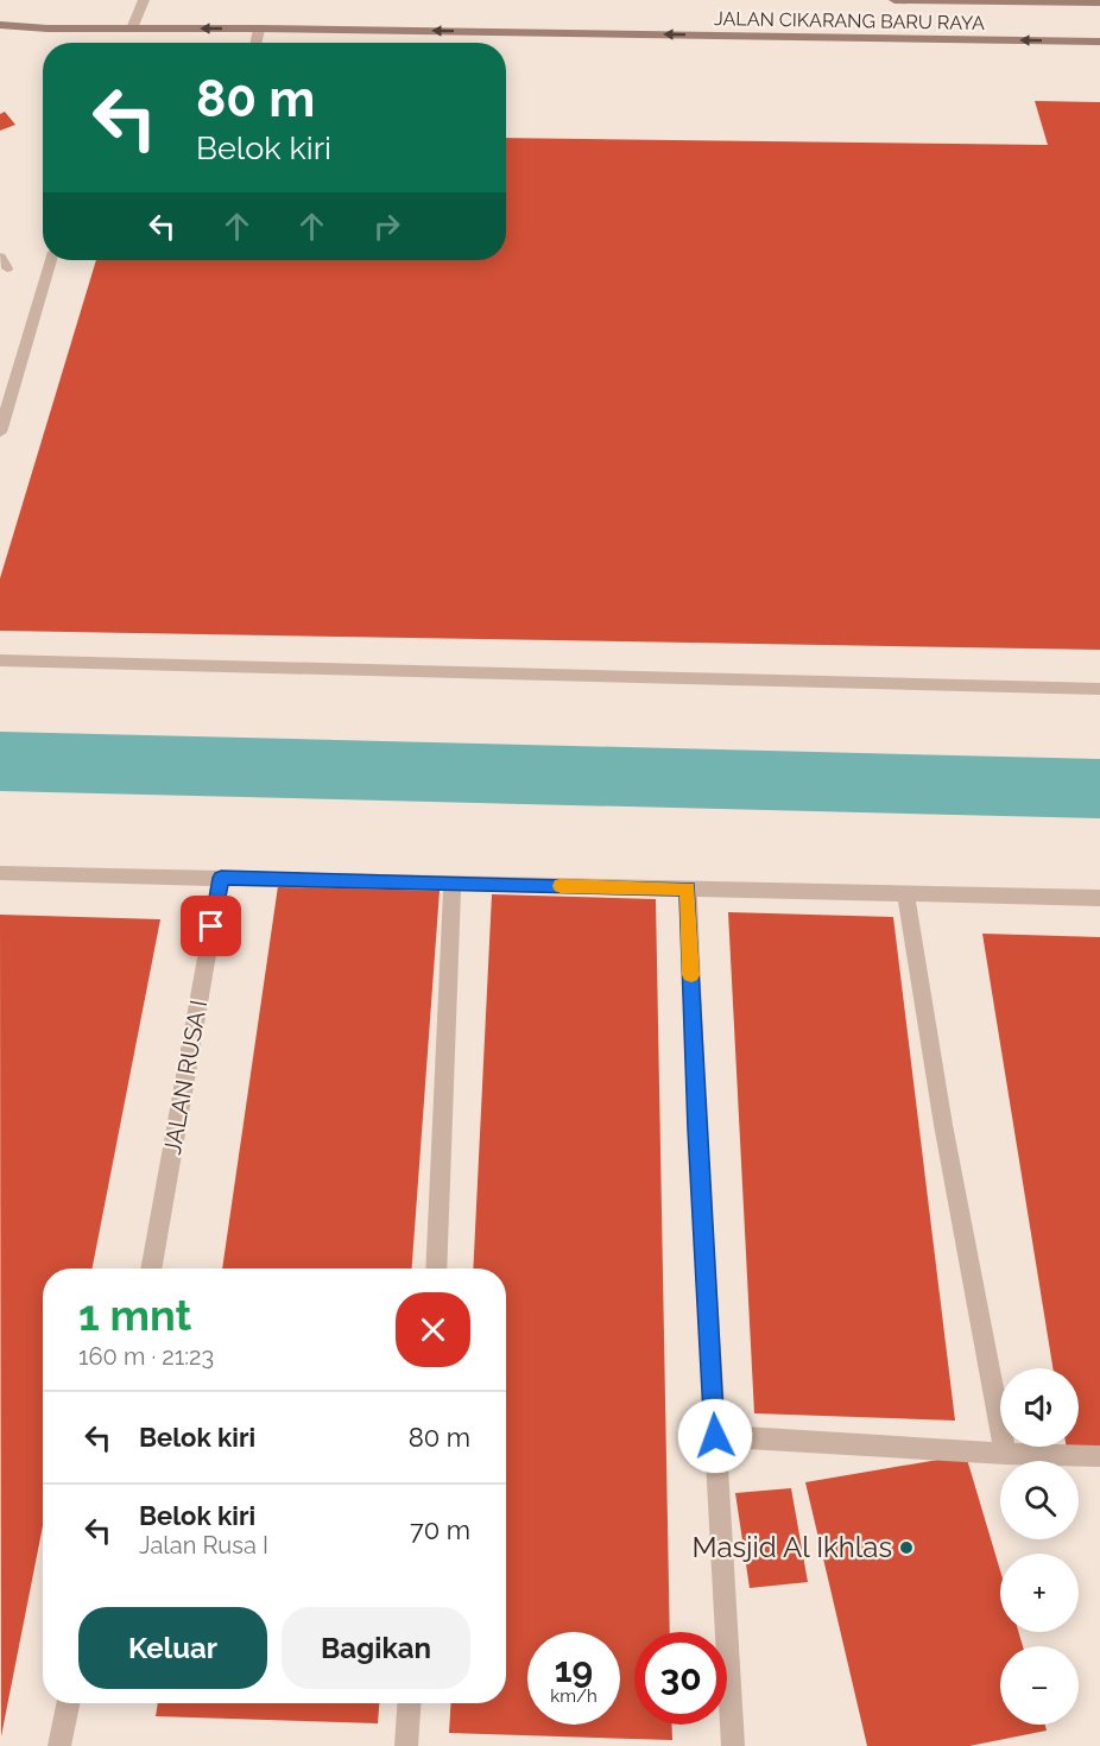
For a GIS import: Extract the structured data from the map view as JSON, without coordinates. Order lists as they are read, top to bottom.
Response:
{
  "streets": {
    "main road": ["JALAN CIKARANG BARU RAYA"],
    "street": ["JALAN RUSA I"]
  },
  "one_way": ["JALAN CIKARANG BARU RAYA"],
  "places": ["Masjid Al Ikhlas"],
  "page": {
    "turn": ["80 m", "Belok kiri"],
    "heading": ["1 mnt", "160 m · 21:23"],
    "map_buttons": ["+", "−"],
    "list": [
      {
        "name": "Belok kiri",
        "value": "80 m"
      },
      {
        "name": "Belok kiri",
        "note": "Jalan Rusa I",
        "value": "70 m"
      }
    ],
    "buttons": ["Keluar", "Bagikan"],
    "speed": "19 km/h",
    "limit": "30"
  }
}
